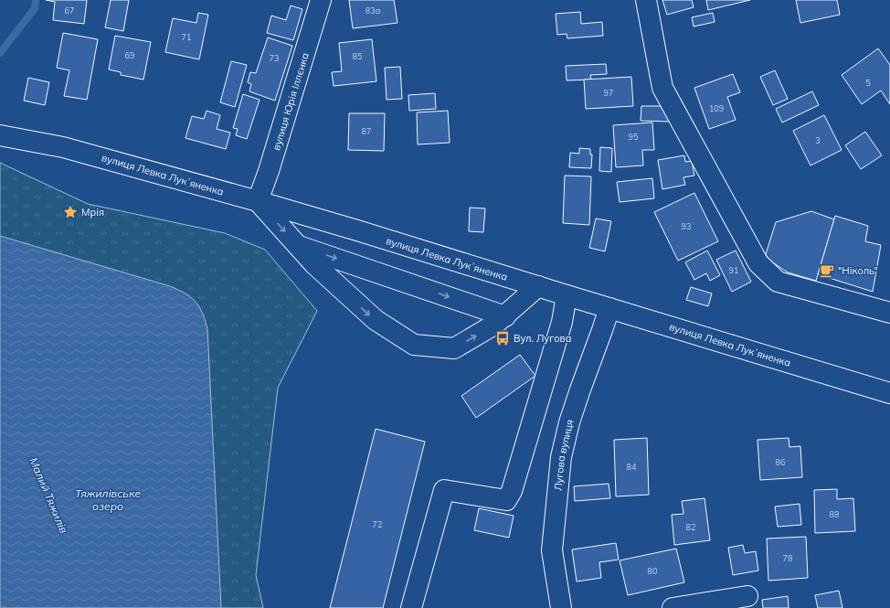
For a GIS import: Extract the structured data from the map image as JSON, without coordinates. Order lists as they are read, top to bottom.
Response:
{
  "streets": {
    "main road": ["вулиця Юрія Іллєнка", "вулиця Левка Лукʼяненка", "Лугова вулиця"]
  },
  "crossings": [
    ["вулиця Юрія Іллєнка", "вулиця Левка Лукʼяненка"],
    ["вулиця Левка Лукʼяненка", "Лугова вулиця"]
  ],
  "water": ["Тяжилівське озеро", "Малий Тяжилів"],
  "places": {
    "place": ["Мрія"],
    "cafe": ["\"Ніколь\""],
    "bus stop": ["Вул. Лугова"]
  },
  "house_numbers": [
    "67",
    "83а",
    "71",
    "69",
    "85",
    "73",
    "5",
    "97",
    "109",
    "87",
    "95",
    "3",
    "93",
    "91",
    "86",
    "84",
    "88",
    "72",
    "82",
    "78",
    "80"
  ]
}
